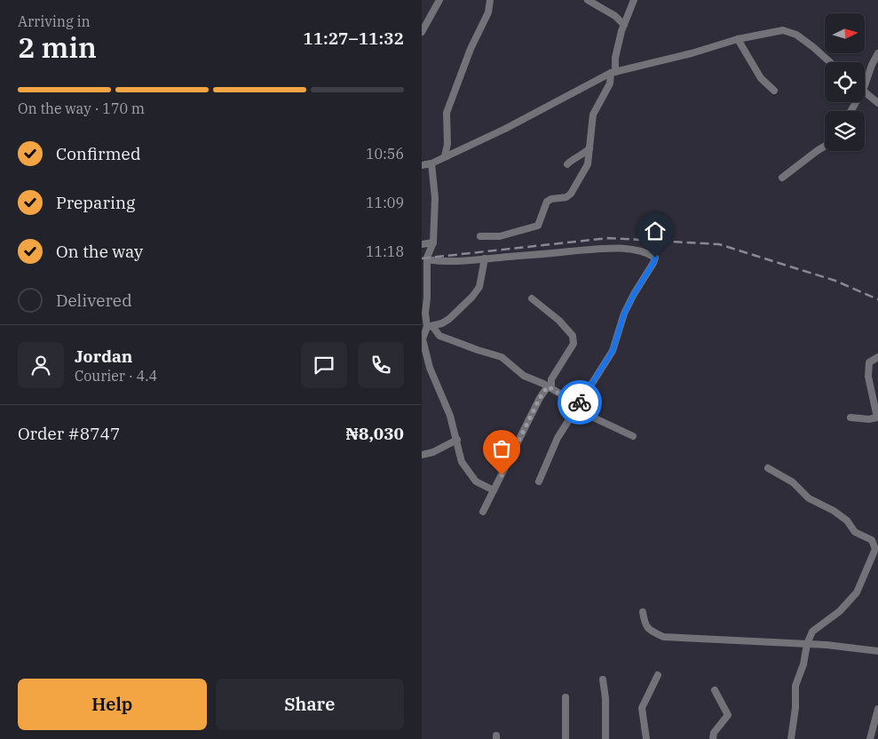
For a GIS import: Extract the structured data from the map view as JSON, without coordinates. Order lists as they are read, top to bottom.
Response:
{
  "north": "right",
  "page": {
    "heading": ["2 min", "Arriving in", "11:27–11:32"],
    "panel": [
      "Jordan",
      "Courier · 4.4",
      "Order #8747",
      "₦8,030"
    ],
    "bar": "On the way · 170 m",
    "list": [
      ["Confirmed", "10:56"],
      ["Preparing", "11:09"],
      ["On the way", "11:18"],
      "Delivered"
    ],
    "buttons": ["Help", "Share"]
  }
}
